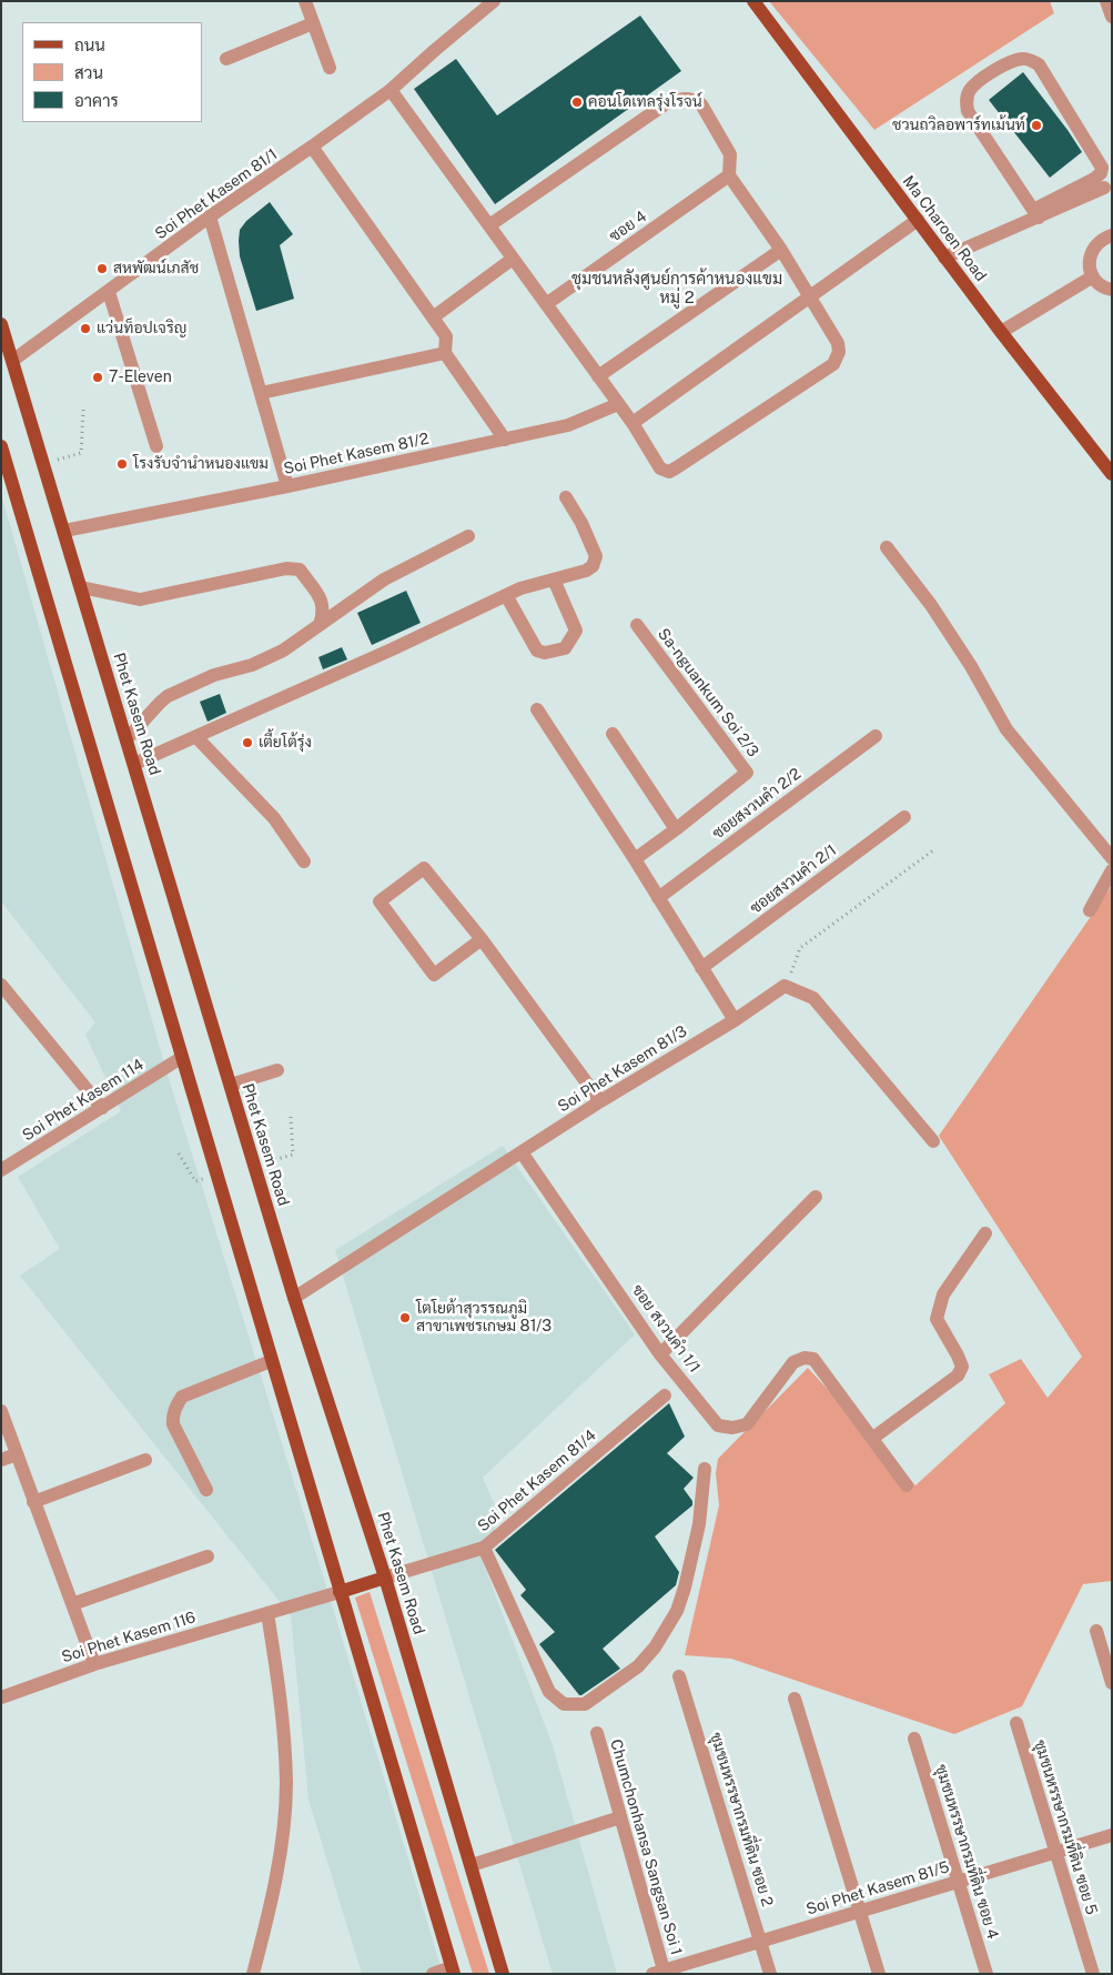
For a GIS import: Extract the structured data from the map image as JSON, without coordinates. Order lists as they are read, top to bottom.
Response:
{
  "streets": {
    "main road": ["Ma Charoen Road", "Phet Kasem Road"],
    "street": [
      "Soi Phet Kasem 81/1",
      "ซอย 4",
      "Soi Phet Kasem 81/2",
      "Sa-nguankum Soi 2/3",
      "ซอยสงวนคำ 2/2",
      "ซอยสงวนคำ 2/1",
      "Soi Phet Kasem 81/3",
      "Soi Phet Kasem 114",
      "ซอย สงวนคำ 1/1",
      "Soi Phet Kasem 81/4",
      "Soi Phet Kasem 116",
      "ชุมชนหรรษากรมที่ดิน ซอย 2",
      "ชุมชนหรรษากรมที่ดิน ซอย 5",
      "Chumchonhansa Sangsan Soi 1",
      "ชุมชนหรรษากรมที่ดิน ซอย 4",
      "Soi Phet Kasem 81/5"
    ]
  },
  "crossings": [
    ["Soi Phet Kasem 81/1", "Phet Kasem Road"],
    ["Soi Phet Kasem 81/2", "Phet Kasem Road"],
    ["Phet Kasem Road", "Soi Phet Kasem 81/3"],
    ["Phet Kasem Road", "Soi Phet Kasem 81/4"],
    ["Soi Phet Kasem 81/3", "ซอย สงวนคำ 1/1"],
    ["ชุมชนหรรษากรมที่ดิน ซอย 2", "Soi Phet Kasem 81/5"],
    ["ชุมชนหรรษากรมที่ดิน ซอย 5", "Soi Phet Kasem 81/5"],
    ["Chumchonhansa Sangsan Soi 1", "Soi Phet Kasem 81/5"],
    ["ชุมชนหรรษากรมที่ดิน ซอย 4", "Soi Phet Kasem 81/5"]
  ],
  "districts": ["ชุมชนหลังศูนย์การค้าหนองแขม หมู่ 2"],
  "places": [
    "คอนโดเทลรุ่งโรจน์",
    "ชวนถวิลอพาร์ทเม้นท์",
    "สหพัฒน์เภสัช",
    "แว่นท็อปเจริญ",
    "7-Eleven",
    "โรงรับจำนำหนองแขม",
    "เตี้ยโต้รุ่ง",
    "โตโยต้าสุวรรณภูมิ สาขาเพชรเกษม 81/3"
  ],
  "legend": ["ถนน", "สวน", "อาคาร"]
}
